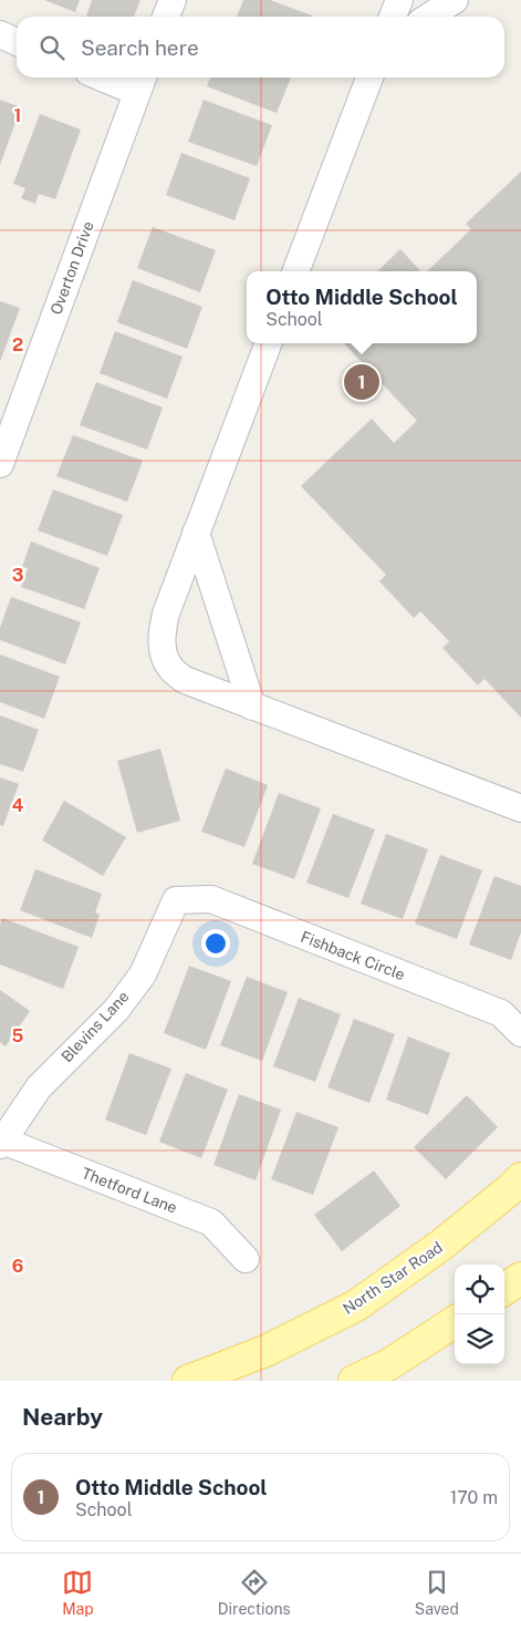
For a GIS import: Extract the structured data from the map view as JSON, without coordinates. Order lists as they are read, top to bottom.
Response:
{
  "streets": {
    "main road": ["North Star Road"],
    "street": [
      "Overton Drive",
      "Fishback Circle",
      "Blevins Lane",
      "Thetford Lane"
    ]
  },
  "crossings": [
    ["Fishback Circle", "Blevins Lane"],
    ["Blevins Lane", "Thetford Lane"]
  ],
  "page": {
    "search": "Search here",
    "popup": ["Otto Middle School", "School"],
    "pins": "1",
    "heading": "Nearby",
    "list": [
      {
        "mark": "1",
        "name": "Otto Middle School",
        "note": "School",
        "value": "170 m"
      }
    ],
    "nav": ["Map", "Directions", "Saved"]
  },
  "grid": {
    "rows": [
      "1",
      "2",
      "3",
      "4",
      "5",
      "6"
    ]
  }
}
